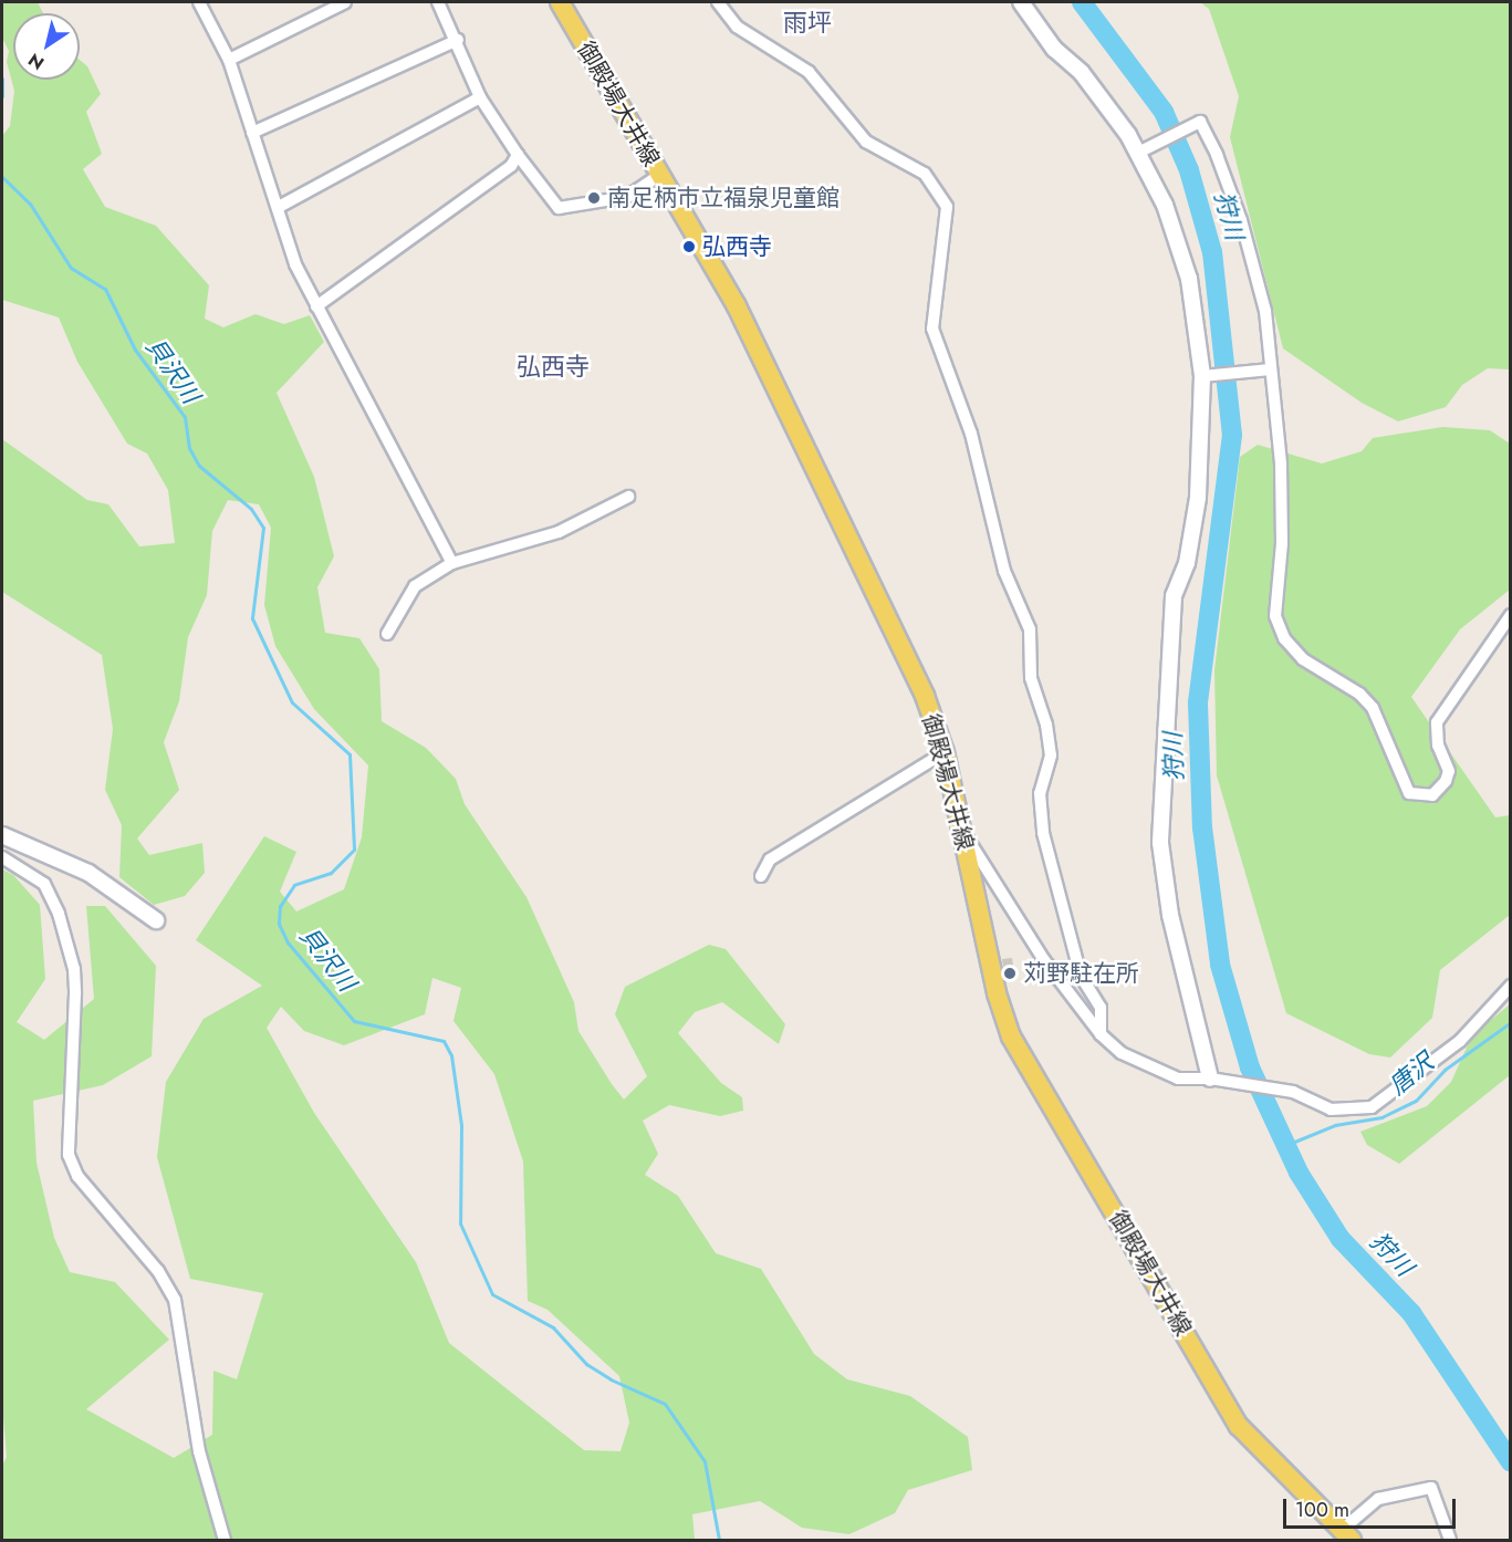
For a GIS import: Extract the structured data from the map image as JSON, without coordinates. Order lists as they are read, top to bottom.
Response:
{
  "streets": {
    "main road": ["御殿場大井線"]
  },
  "districts": ["雨坪", "弘西寺"],
  "water": ["狩川", "貝沢川", "唐沢"],
  "places": ["南足柄市立福泉児童館", "弘西寺", "苅野駐在所"],
  "scale_bar": "100 m",
  "north": "bottom left"
}
